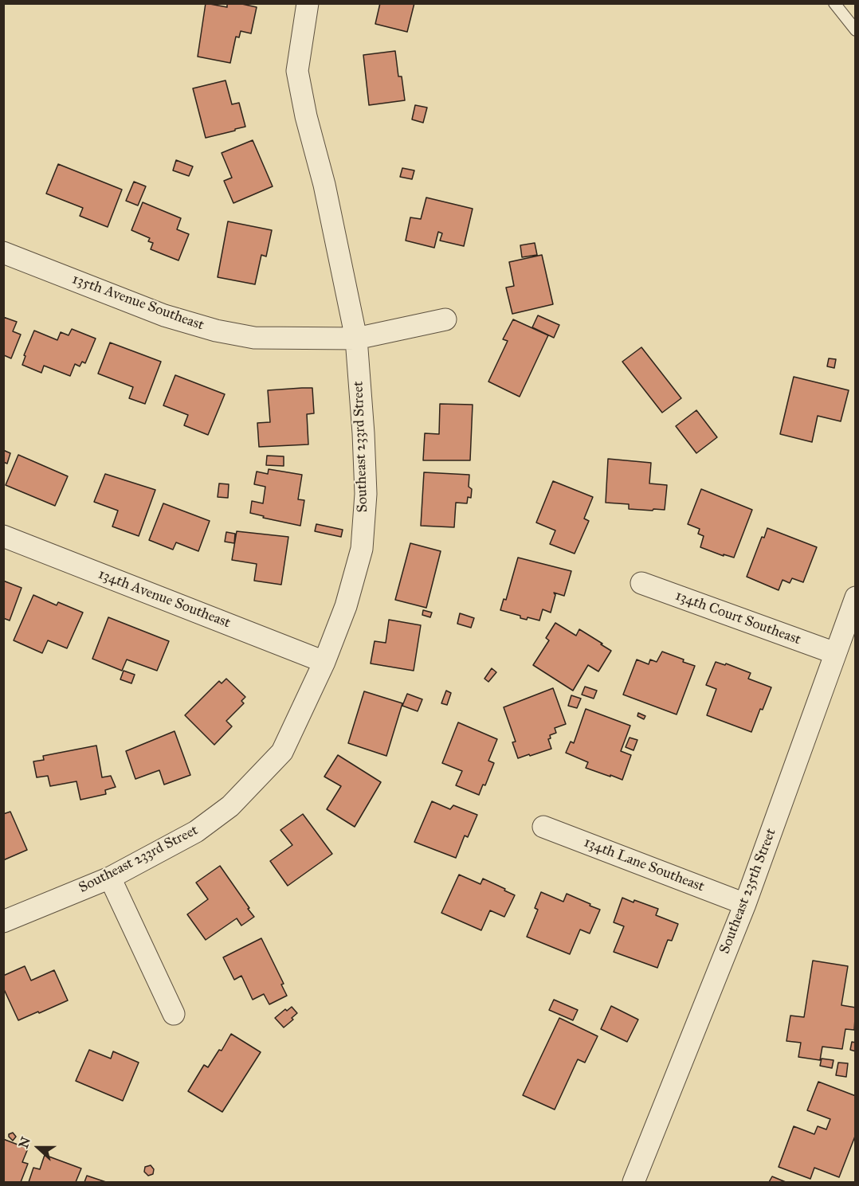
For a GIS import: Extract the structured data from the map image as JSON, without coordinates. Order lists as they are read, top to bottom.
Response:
{
  "streets": {
    "street": [
      "135th Avenue Southeast",
      "Southeast 233rd Street",
      "134th Avenue Southeast",
      "134th Court Southeast",
      "134th Lane Southeast",
      "Southeast 235th Street"
    ]
  },
  "crossings": [
    ["135th Avenue Southeast", "Southeast 233rd Street"],
    ["Southeast 233rd Street", "134th Avenue Southeast"],
    ["134th Court Southeast", "Southeast 235th Street"],
    ["134th Lane Southeast", "Southeast 235th Street"]
  ],
  "north": "left"
}
